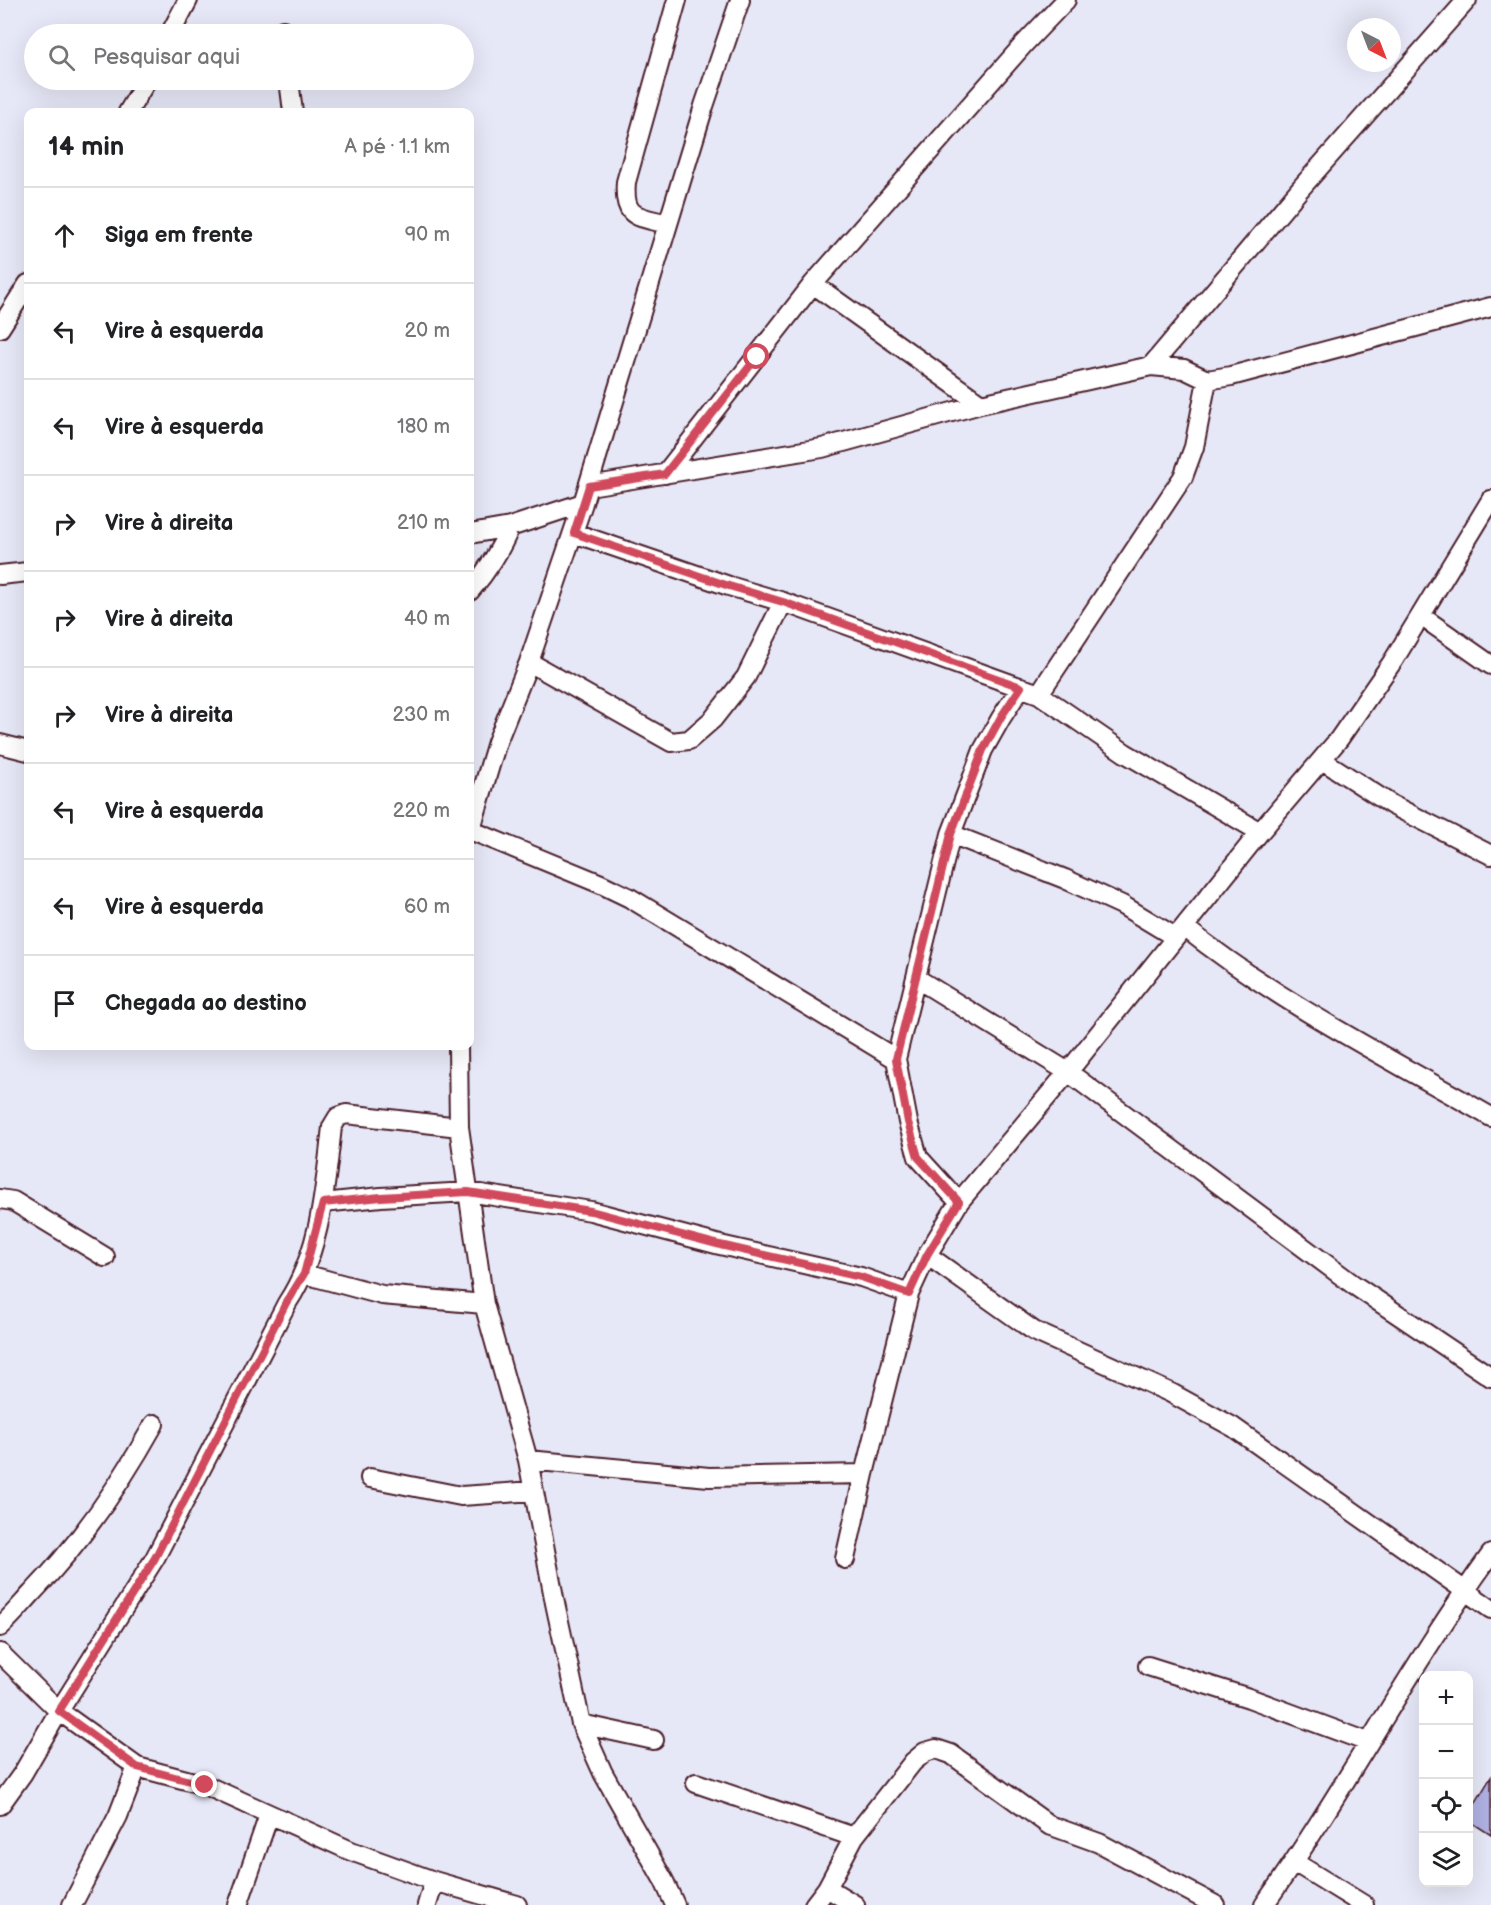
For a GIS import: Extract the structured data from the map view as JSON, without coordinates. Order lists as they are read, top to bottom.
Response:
{
  "north": "bottom right",
  "page": {
    "search": "Pesquisar aqui",
    "heading": ["14 min", "A pé · 1.1 km"],
    "list": [
      ["Siga em frente", "90 m"],
      ["Vire à esquerda", "20 m"],
      ["Vire à esquerda", "180 m"],
      ["Vire à direita", "210 m"],
      ["Vire à direita", "40 m"],
      ["Vire à direita", "230 m"],
      ["Vire à esquerda", "220 m"],
      ["Vire à esquerda", "60 m"],
      "Chegada ao destino"
    ],
    "map_buttons": ["+", "−"]
  }
}
